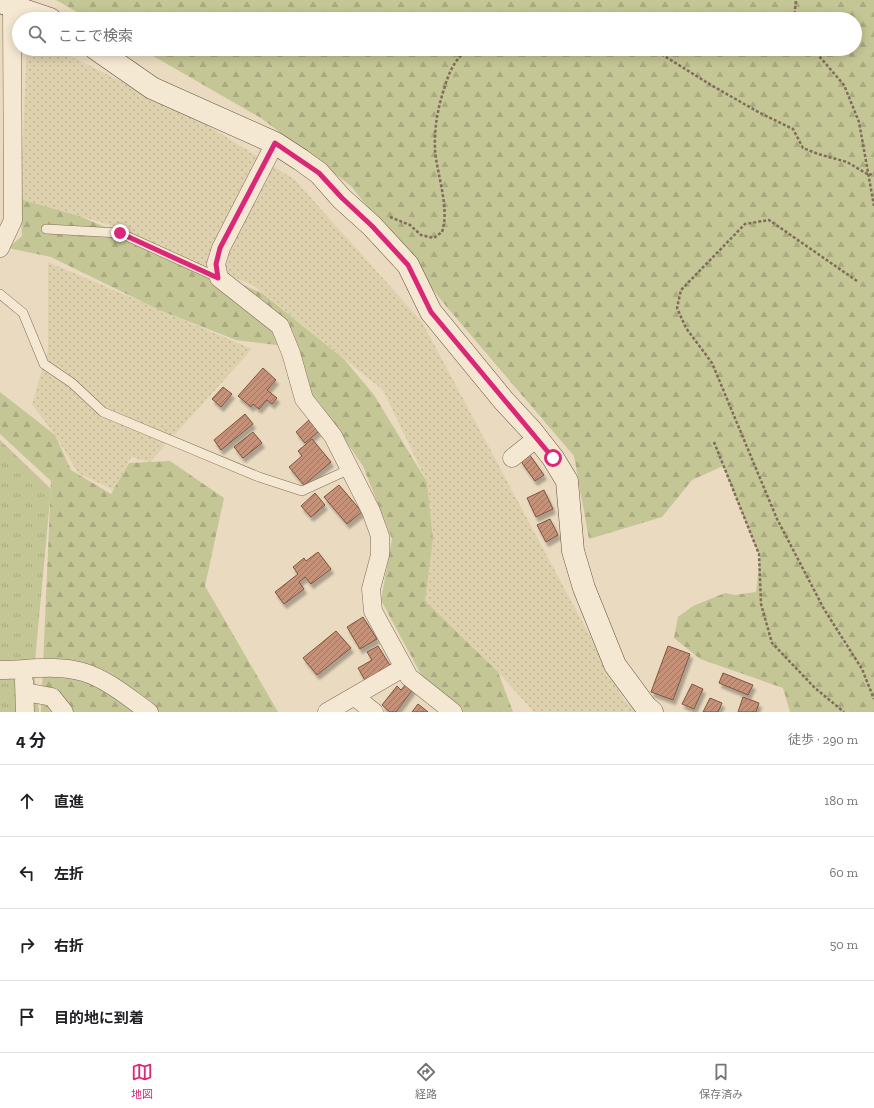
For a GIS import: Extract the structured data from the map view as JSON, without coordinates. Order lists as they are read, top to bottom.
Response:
{
  "page": {
    "search": "ここで検索",
    "heading": ["4 分", "徒歩 · 290 m"],
    "list": [
      ["直進", "180 m"],
      ["左折", "60 m"],
      ["右折", "50 m"],
      "目的地に到着"
    ],
    "nav": ["地図", "経路", "保存済み"]
  }
}
